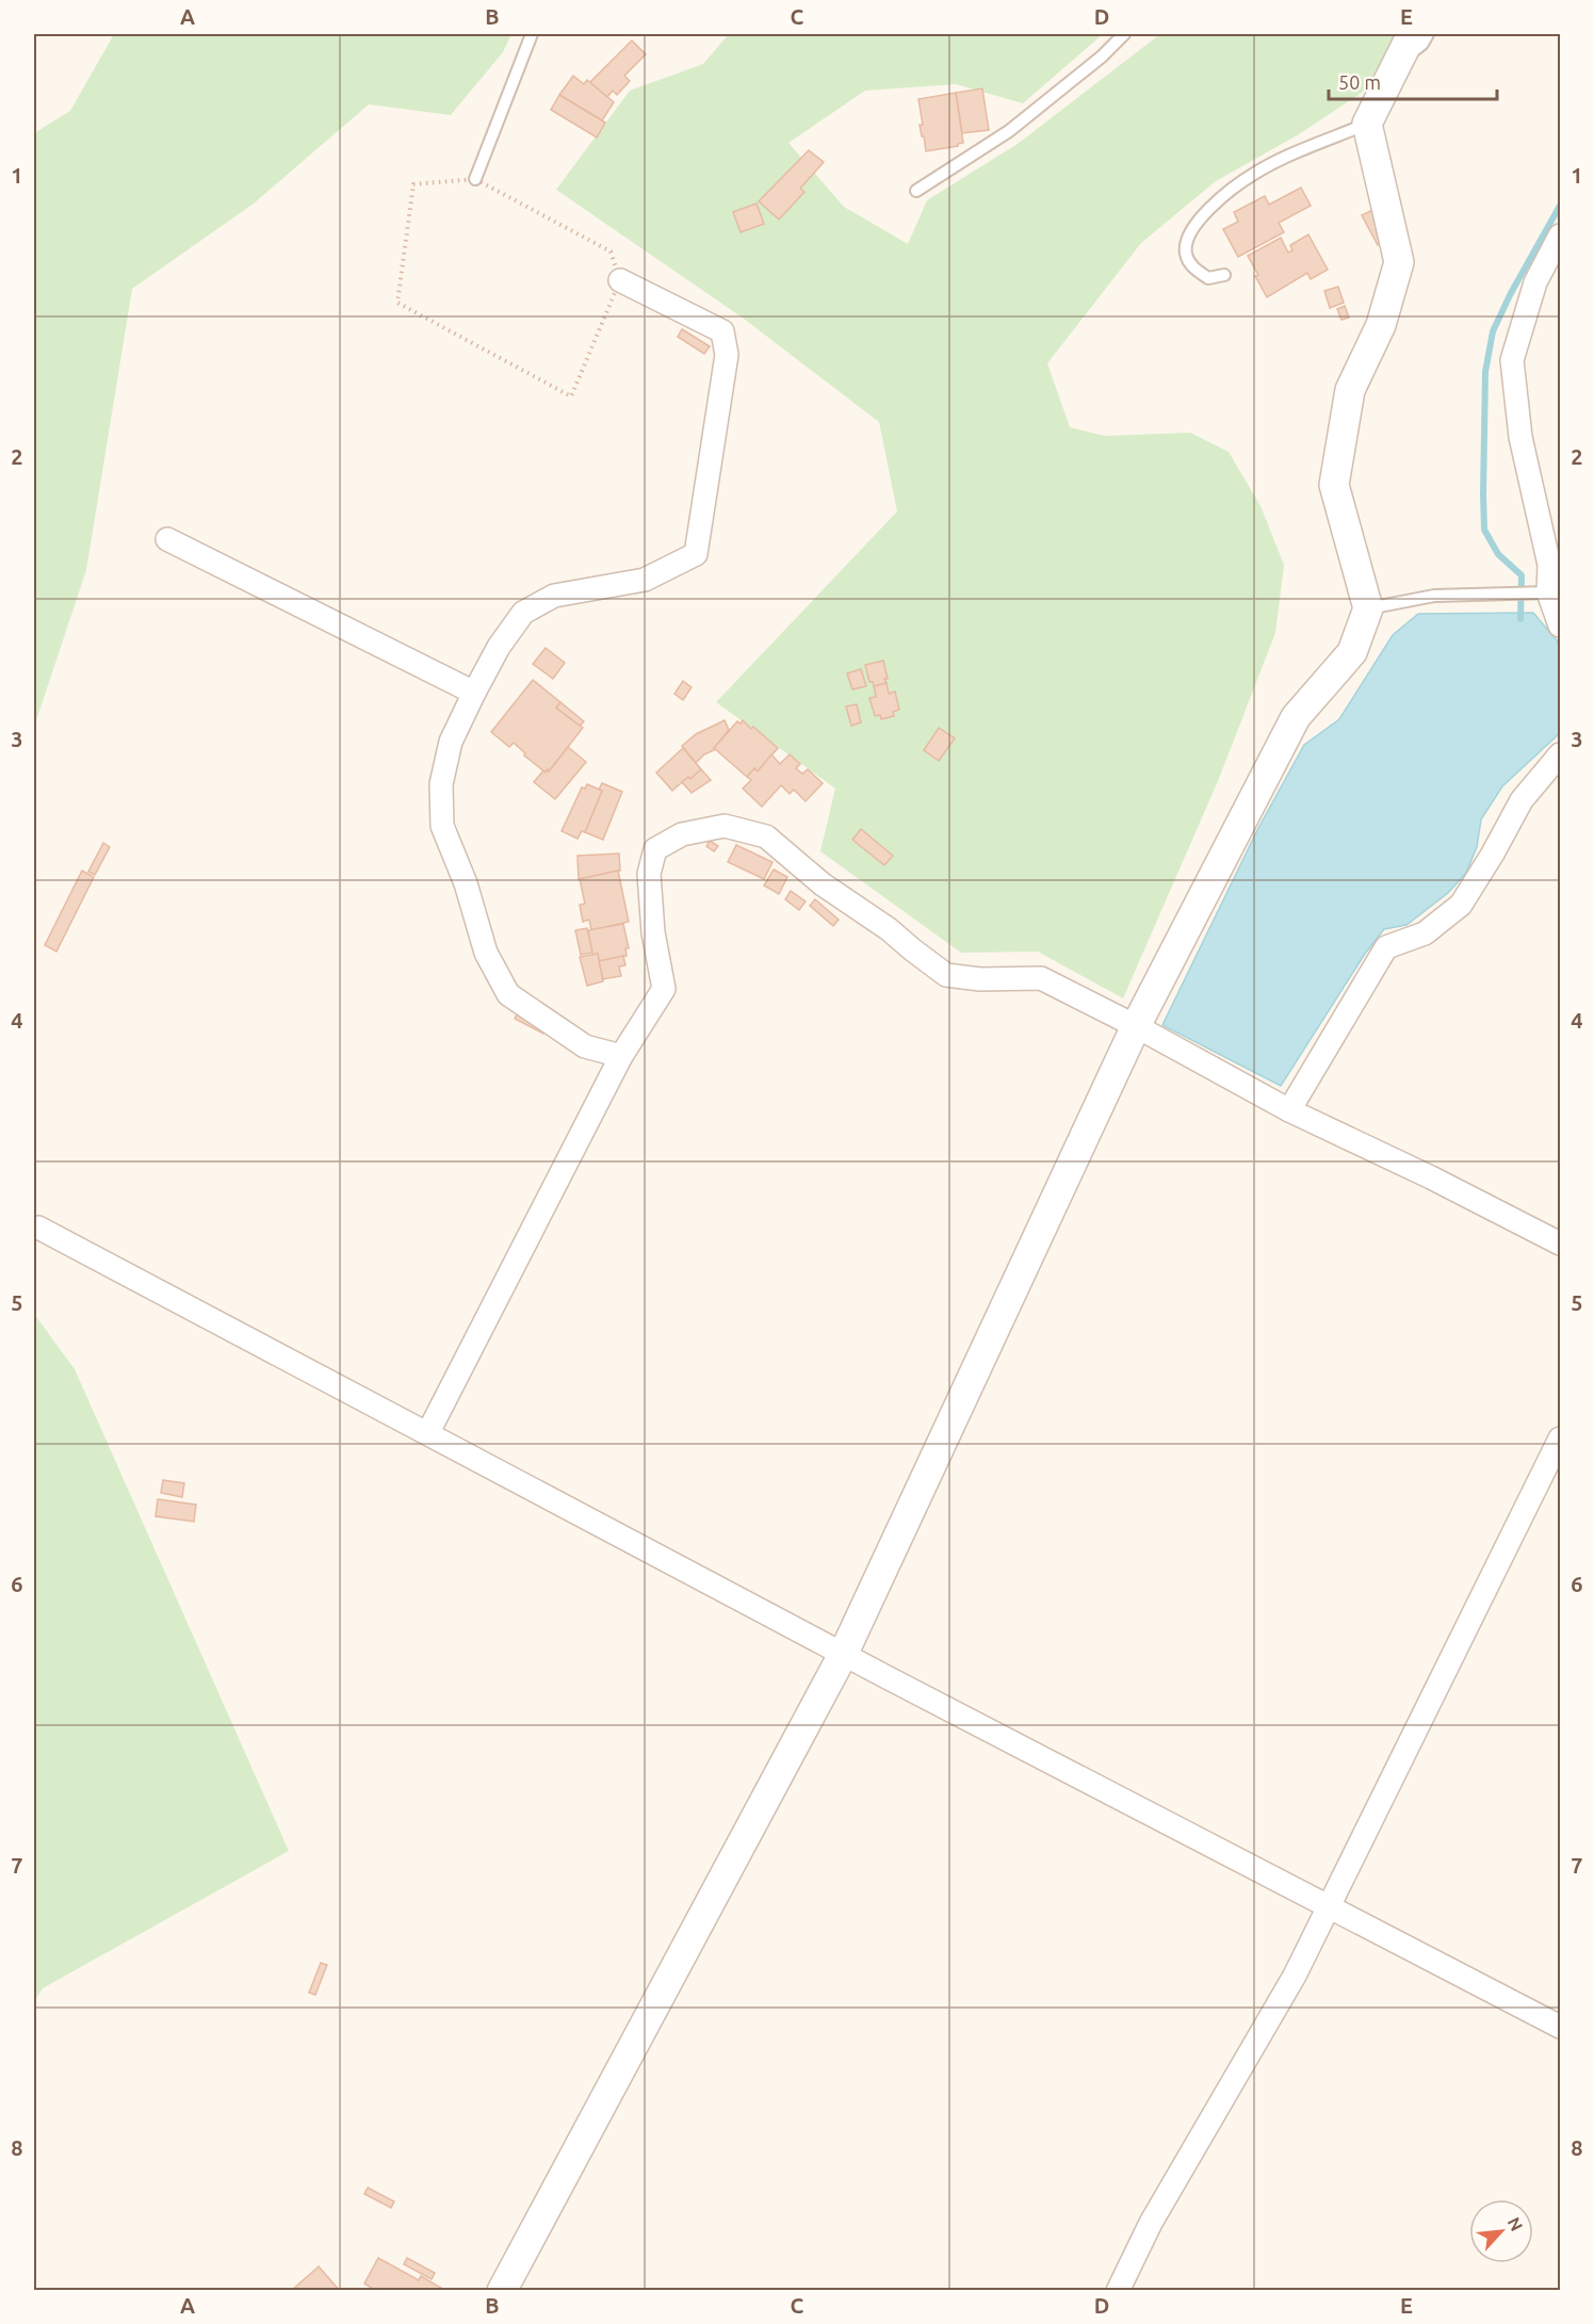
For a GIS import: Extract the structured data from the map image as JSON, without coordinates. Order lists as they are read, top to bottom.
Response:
{
  "scale_bar": "50 m",
  "north": "top right",
  "grid": {
    "columns": [
      "A",
      "B",
      "C",
      "D",
      "E"
    ],
    "rows": [
      "1",
      "2",
      "3",
      "4",
      "5",
      "6",
      "7",
      "8"
    ]
  }
}
